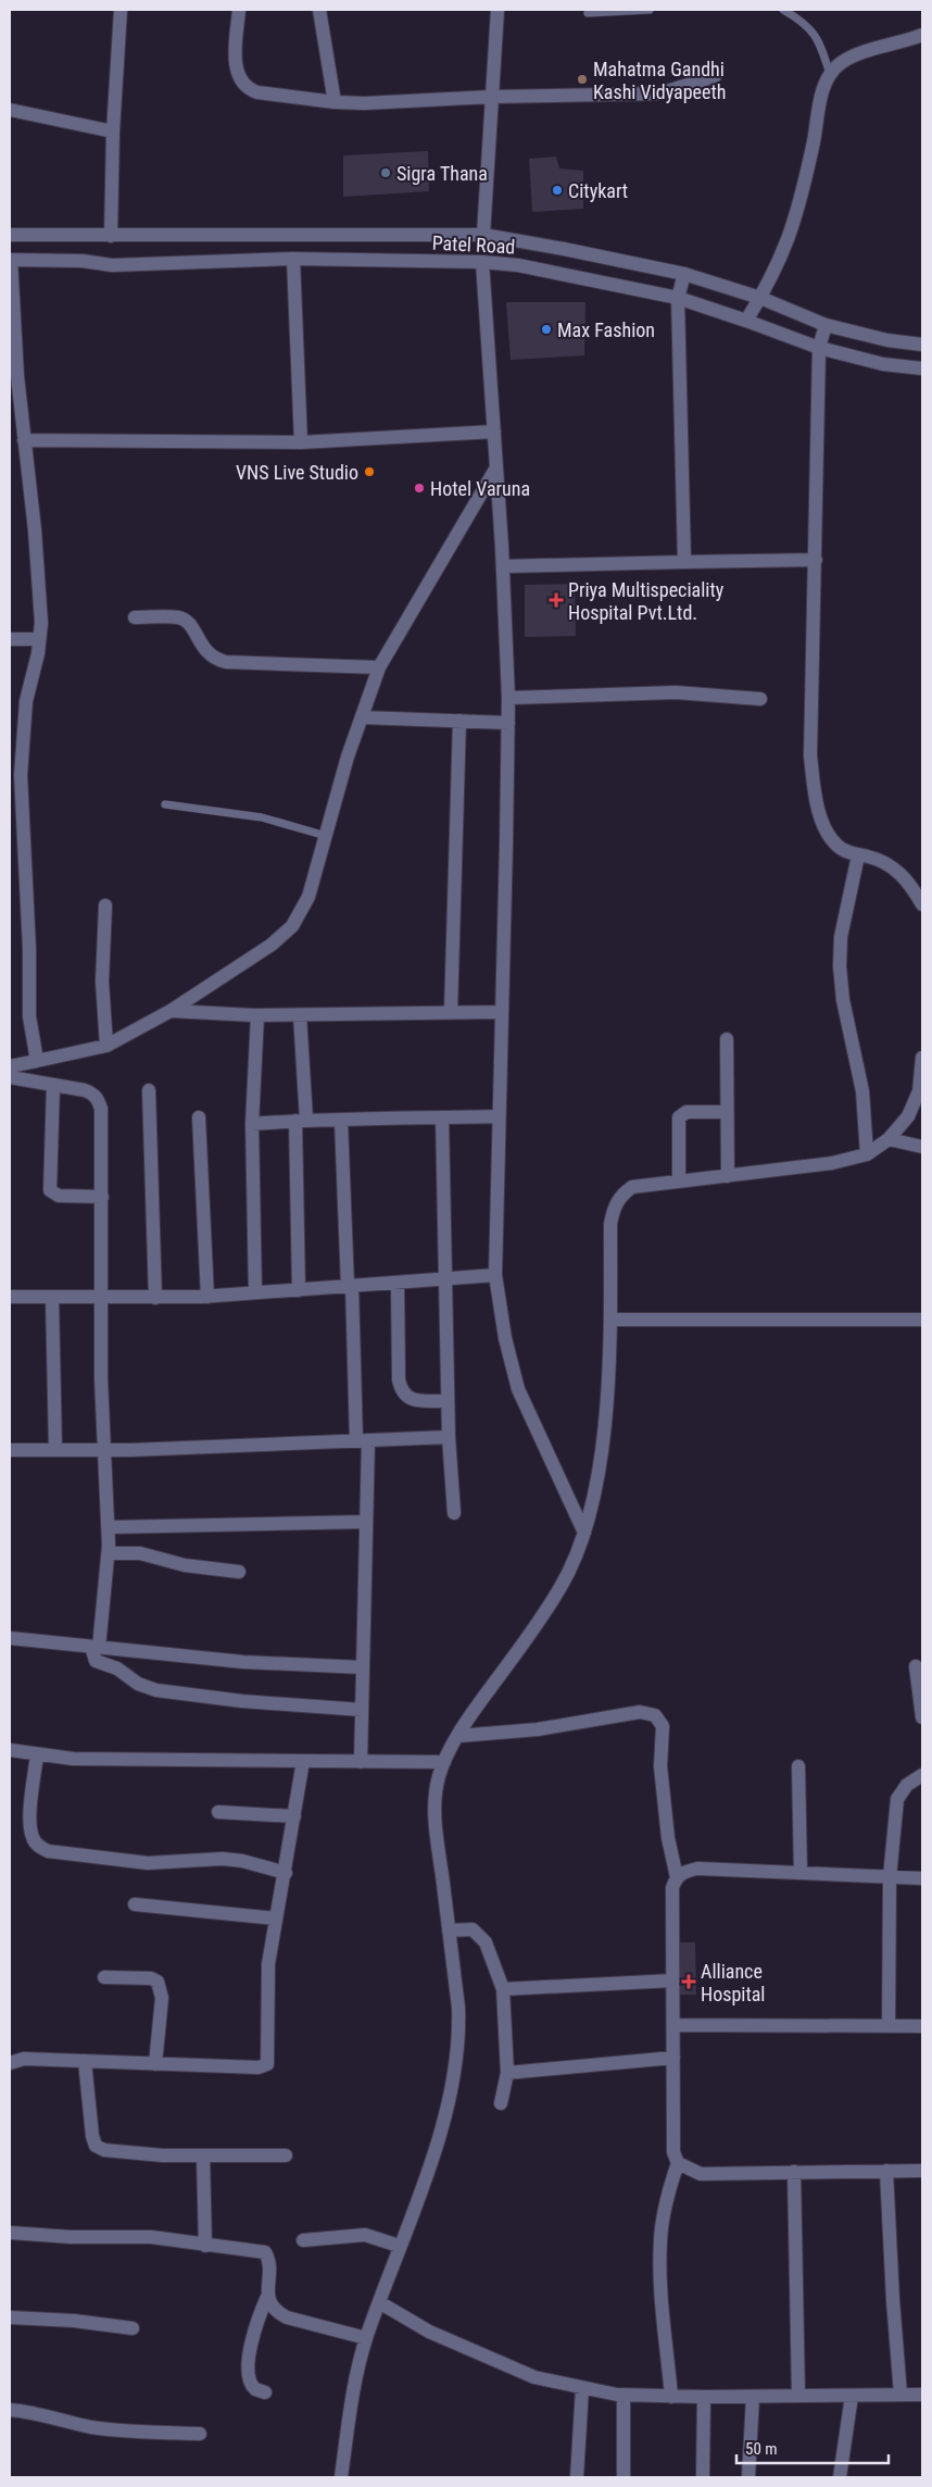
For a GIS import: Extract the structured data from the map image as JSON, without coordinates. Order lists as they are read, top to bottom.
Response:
{
  "streets": {
    "street": ["Patel Road"]
  },
  "places": {
    "other": [
      "Mahatma Gandhi Kashi Vidyapeeth",
      "Sigra Thana",
      "Citykart",
      "Max Fashion",
      "VNS Live Studio",
      "Hotel Varuna"
    ],
    "health": ["Priya Multispeciality Hospital Pvt.Ltd.", "Alliance Hospital"]
  },
  "scale_bar": "50 m"
}
